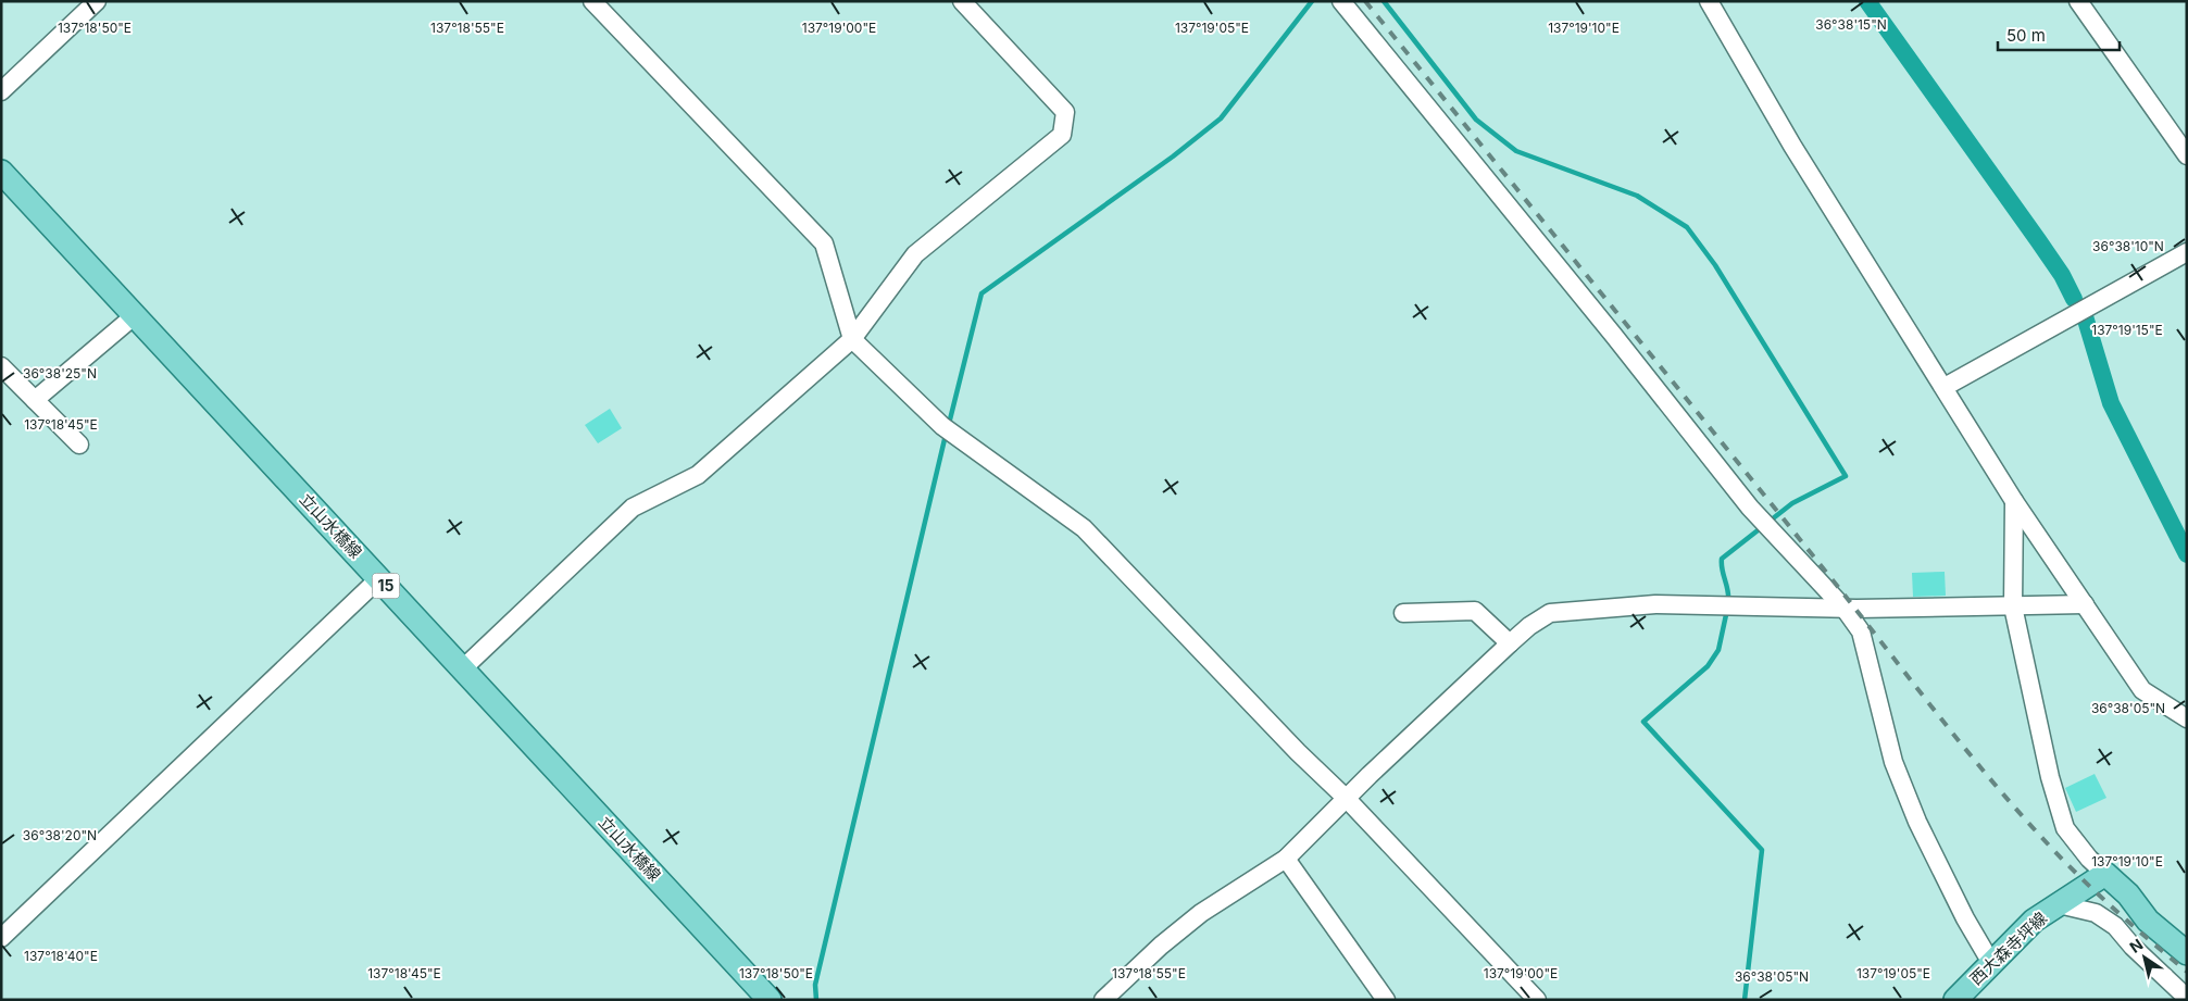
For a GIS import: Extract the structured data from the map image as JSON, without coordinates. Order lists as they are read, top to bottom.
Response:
{
  "streets": {
    "main road": ["立山水橋線", "15", "西大森寺坪線"]
  },
  "scale_bar": "50 m",
  "north": "top left",
  "coordinates": [
    "36°38'15\"N",
    "137°19'05\"E",
    "137°18'50\"E",
    "137°18'55\"E",
    "137°19'00\"E",
    "137°19'10\"E",
    "36°38'10\"N",
    "137°19'15\"E",
    "36°38'25\"N",
    "137°18'45\"E",
    "36°38'05\"N",
    "36°38'20\"N",
    "137°18'40\"E"
  ]
}
